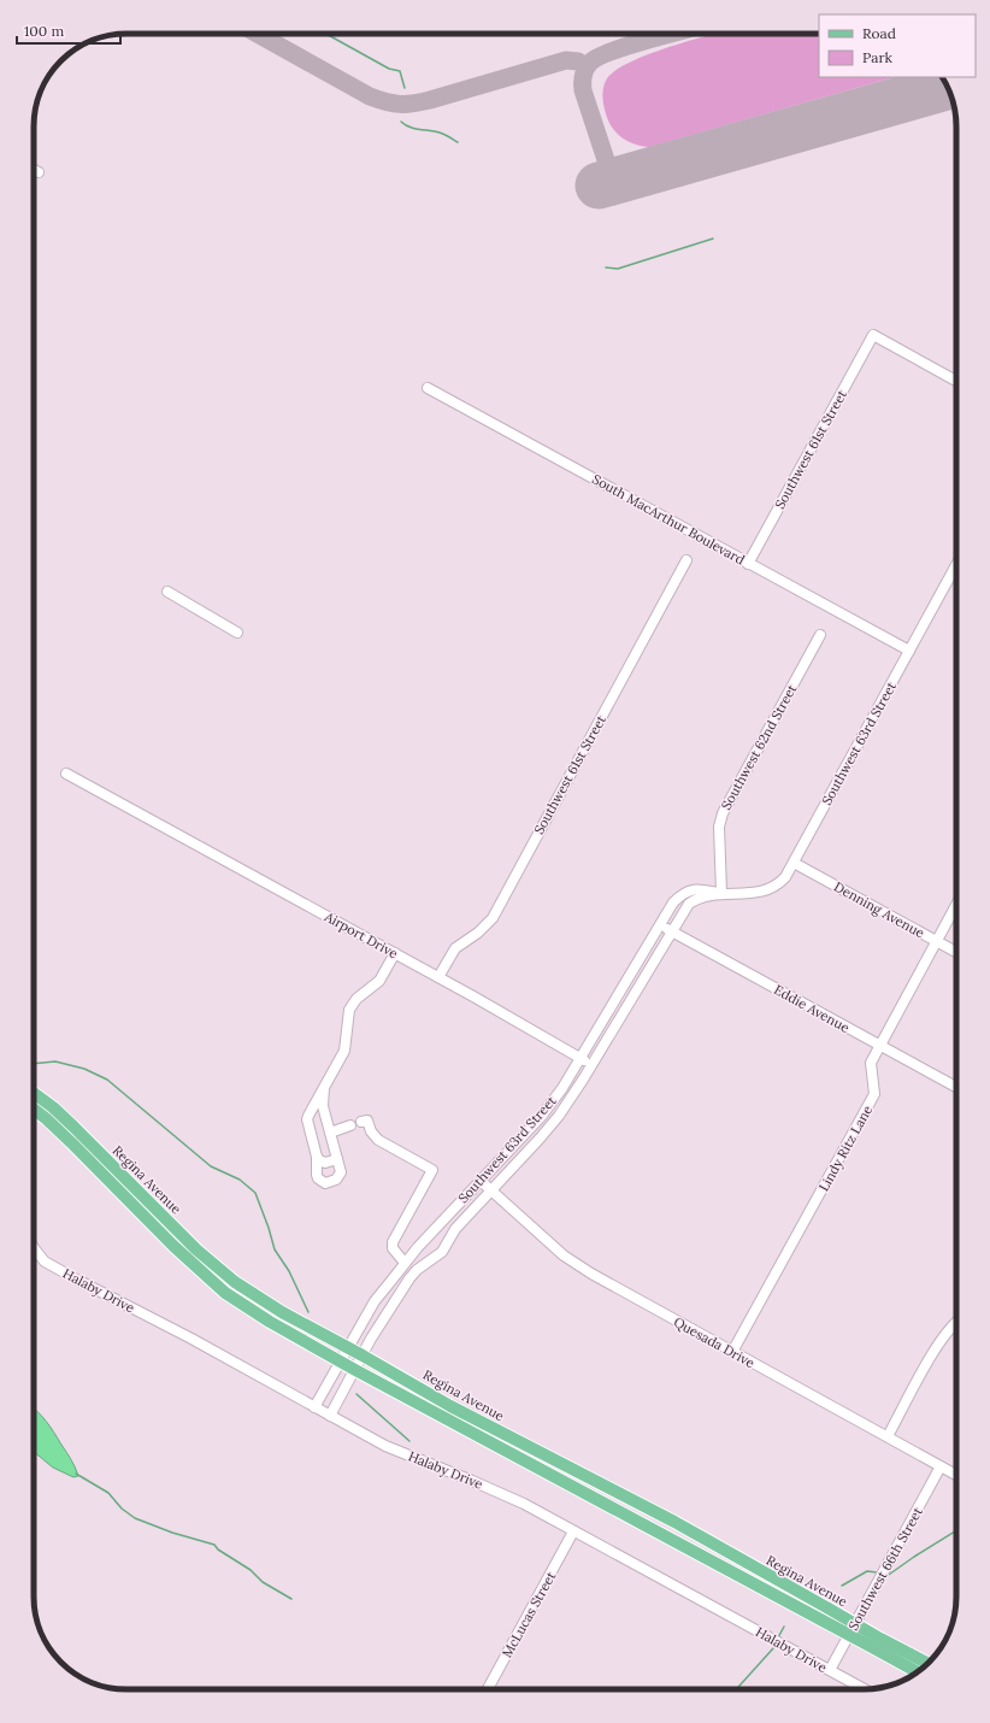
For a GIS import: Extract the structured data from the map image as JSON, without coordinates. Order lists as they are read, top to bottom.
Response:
{
  "streets": {
    "main road": ["Regina Avenue"],
    "street": [
      "Southwest 61st Street",
      "South MacArthur Boulevard",
      "Southwest 63rd Street",
      "Southwest 62nd Street",
      "Denning Avenue",
      "Airport Drive",
      "Eddie Avenue",
      "Lindy Ritz Lane",
      "Halaby Drive",
      "Quesada Drive",
      "Southwest 66th Street",
      "McLucas Street"
    ]
  },
  "crossings": [
    ["Southwest 61st Street", "South MacArthur Boulevard"],
    ["Southwest 61st Street", "Airport Drive"],
    ["South MacArthur Boulevard", "Southwest 63rd Street"],
    ["Southwest 63rd Street", "Southwest 62nd Street"],
    ["Southwest 63rd Street", "Denning Avenue"],
    ["Southwest 63rd Street", "Airport Drive"],
    ["Southwest 63rd Street", "Eddie Avenue"],
    ["Southwest 63rd Street", "Regina Avenue"],
    ["Southwest 63rd Street", "Halaby Drive"],
    ["Southwest 63rd Street", "Quesada Drive"],
    ["Denning Avenue", "Lindy Ritz Lane"],
    ["Eddie Avenue", "Lindy Ritz Lane"],
    ["Lindy Ritz Lane", "Quesada Drive"],
    ["Halaby Drive", "Southwest 66th Street"],
    ["Halaby Drive", "McLucas Street"],
    ["Quesada Drive", "Southwest 66th Street"]
  ],
  "legend": ["Road", "Park"],
  "scale_bar": "100 m"
}
